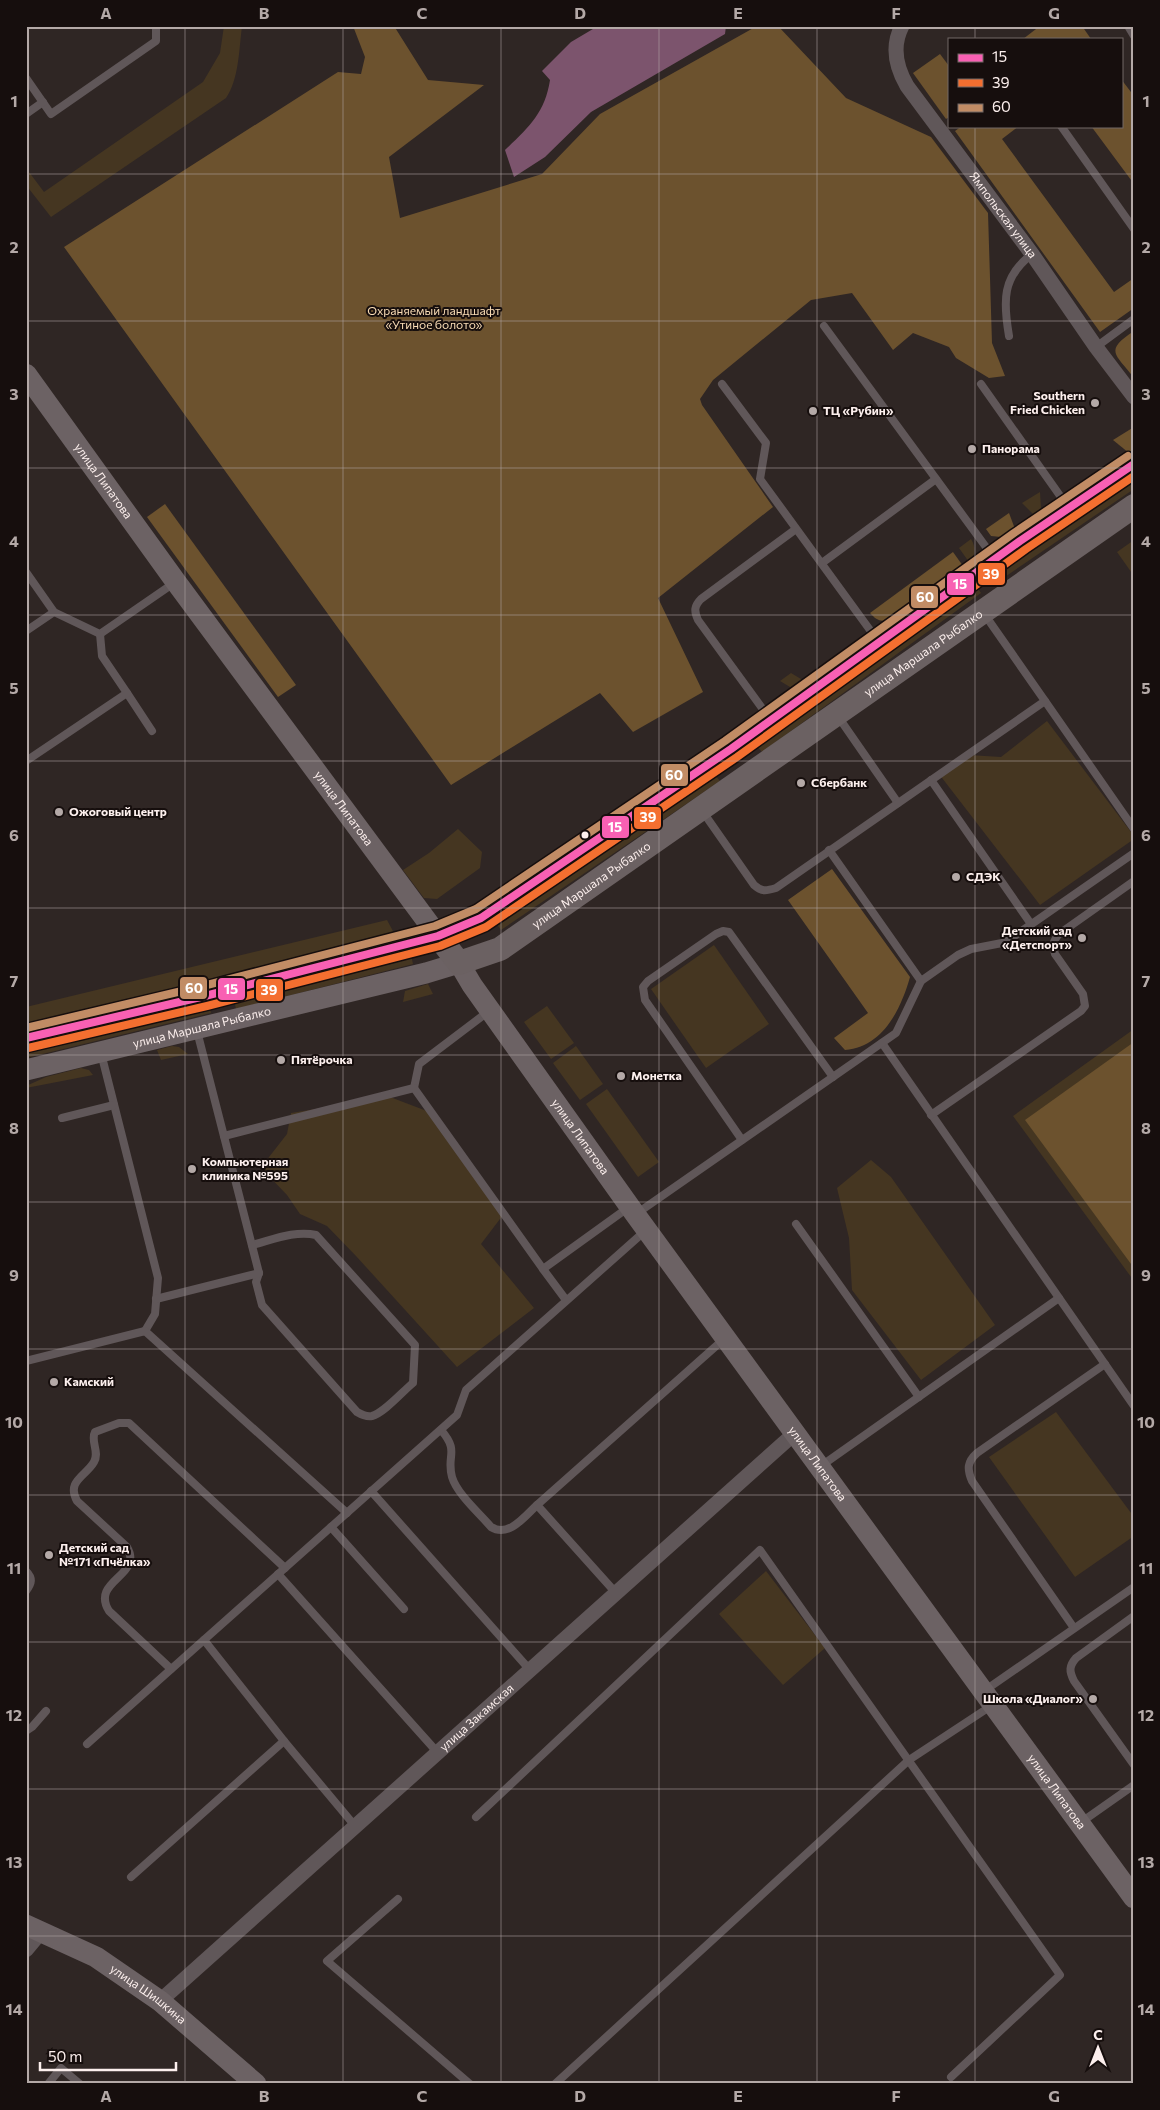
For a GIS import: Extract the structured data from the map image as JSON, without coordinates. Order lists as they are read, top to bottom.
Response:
{
  "streets": {
    "main road": ["улица Липатова", "улица Маршала Рыбалко"],
    "street": ["Ямпольская улица", "улица Закамская", "улица Шишкина"]
  },
  "crossings": [
    ["улица Липатова", "улица Маршала Рыбалко"],
    ["улица Липатова", "улица Закамская"],
    ["улица Закамская", "улица Шишкина"]
  ],
  "parks": ["Охраняемый ландшафт «Утиное болото»"],
  "places": [
    "Southern Fried Chicken",
    "ТЦ «Рубин»",
    "Панорама",
    "Сбербанк",
    "Ожоговый центр",
    "СДЭК",
    "Детский сад «Детспорт»",
    "Пятёрочка",
    "Монетка",
    "Компьютерная клиника №595",
    "Камский",
    "Детский сад №171 «Пчёлка»",
    "Школа «Диалог»"
  ],
  "lines": ["transit line 60", "transit line 15", "transit line 39"],
  "legend": ["15", "39", "60"],
  "scale_bar": "50 m",
  "north": "top",
  "grid": {
    "columns": [
      "A",
      "B",
      "C",
      "D",
      "E",
      "F",
      "G"
    ],
    "rows": [
      "1",
      "2",
      "3",
      "4",
      "5",
      "6",
      "7",
      "8",
      "9",
      "10",
      "11",
      "12",
      "13",
      "14"
    ]
  }
}
